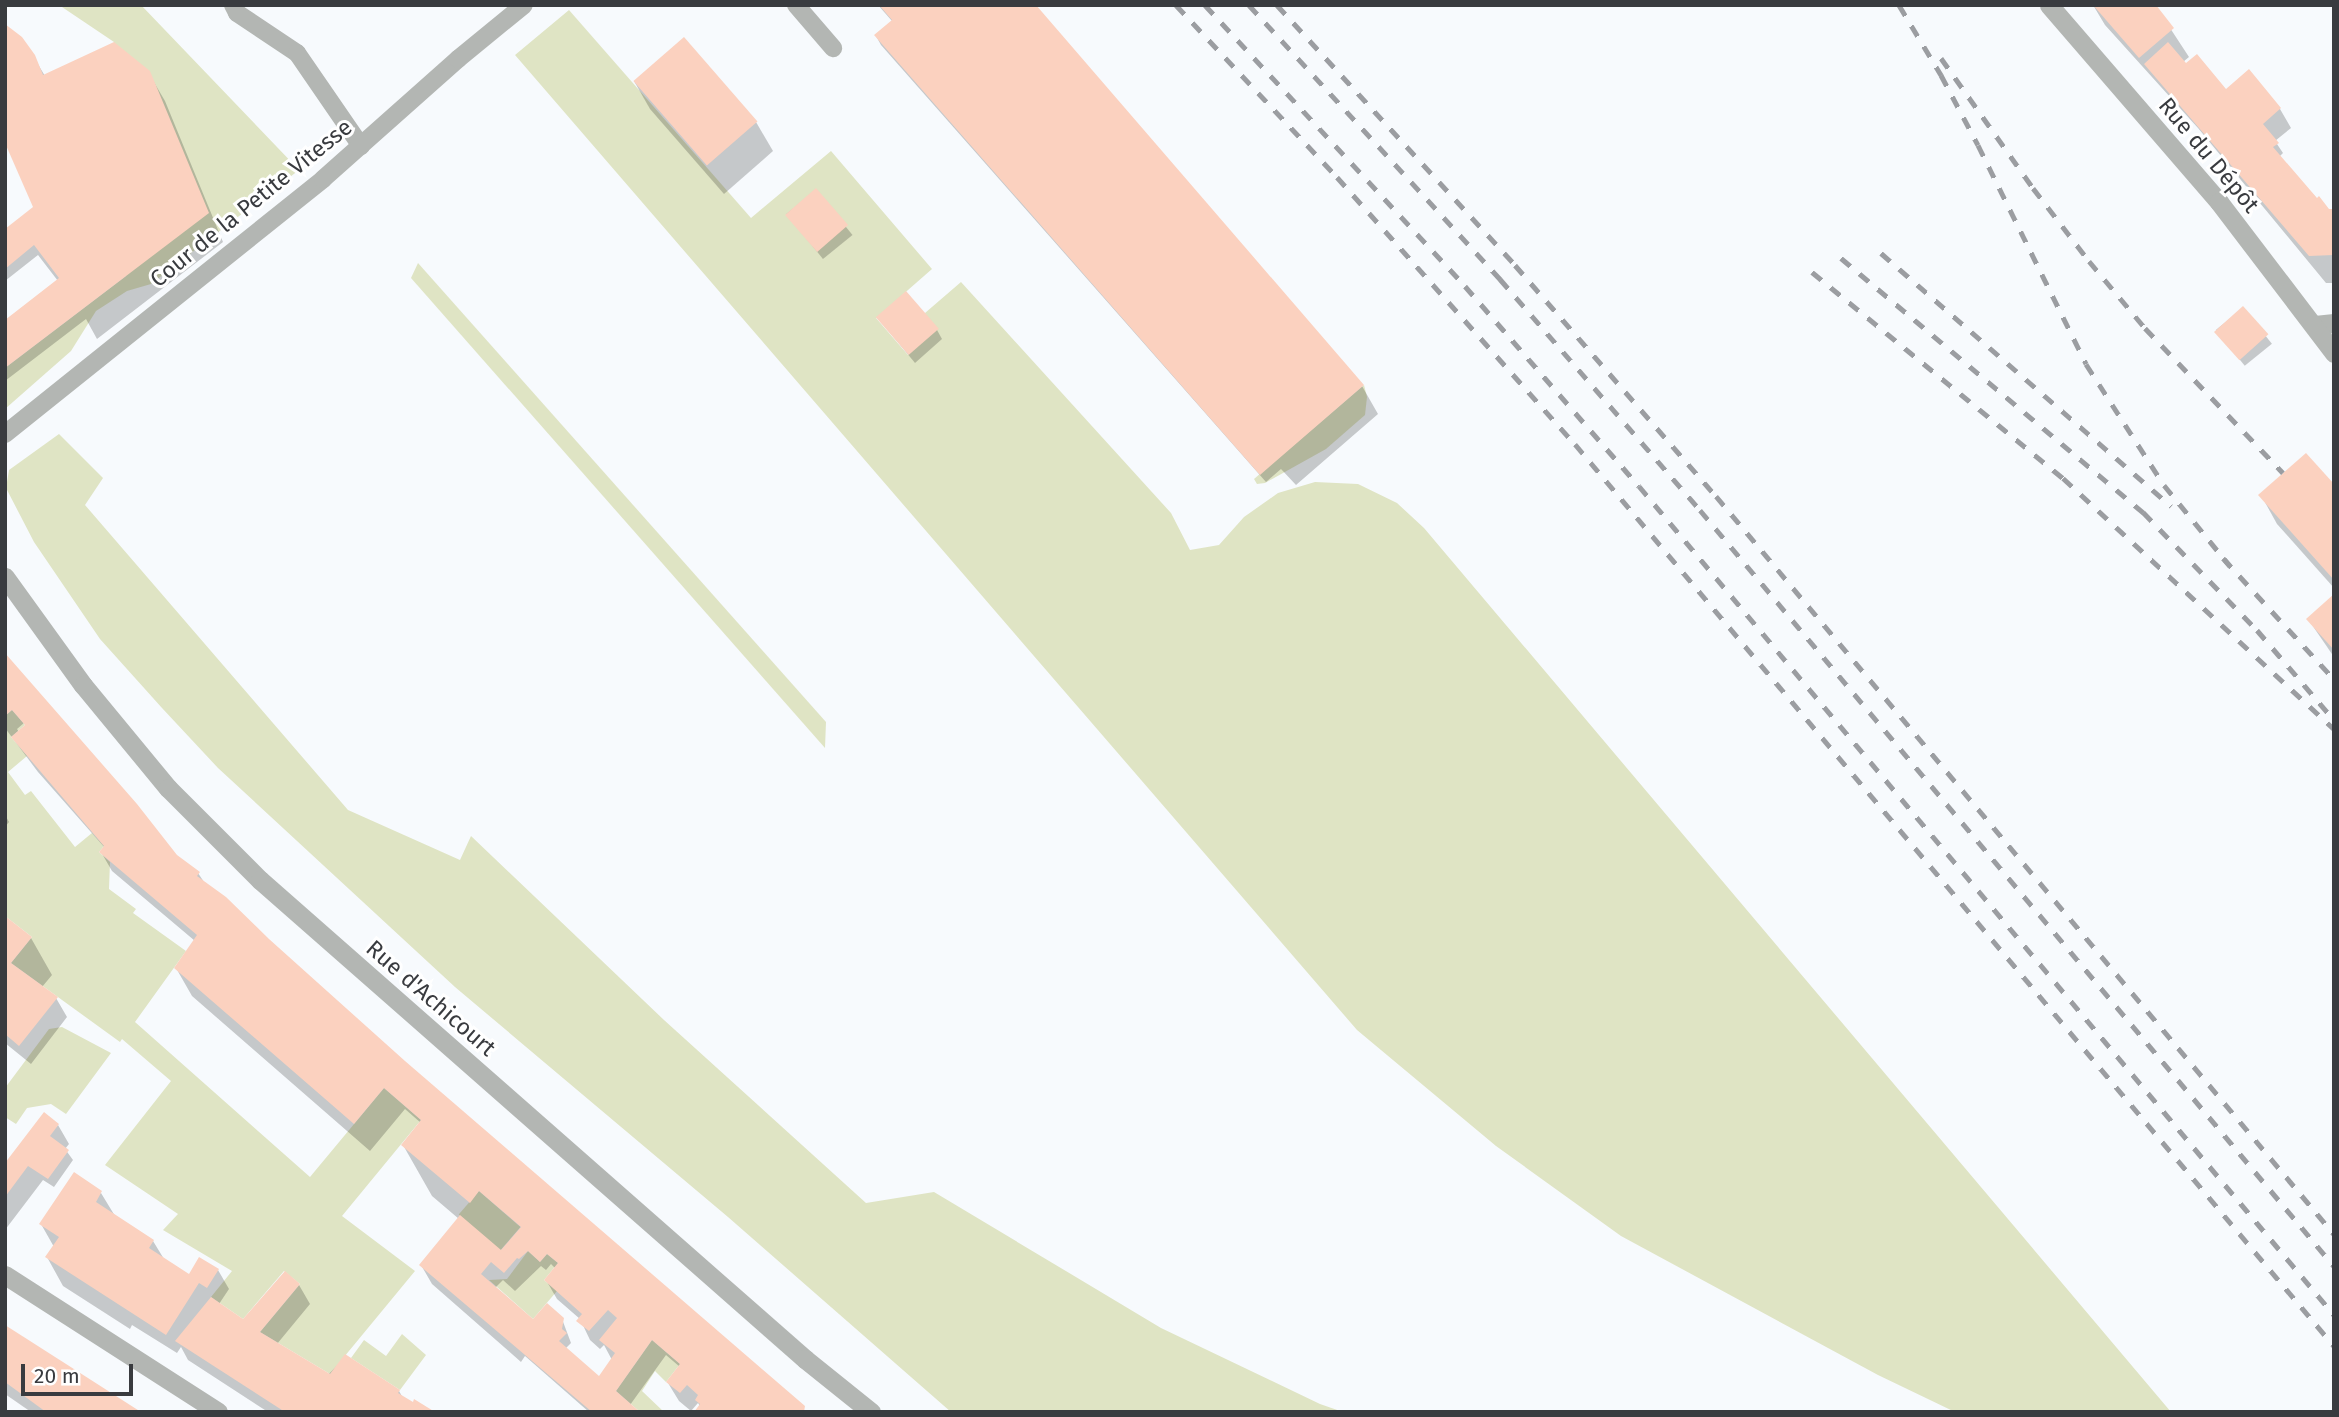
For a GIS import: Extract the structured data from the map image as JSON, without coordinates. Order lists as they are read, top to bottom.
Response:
{
  "streets": {
    "street": ["Rue du Dépôt", "Rue d'Achicourt"],
    "lane": ["Cour de la Petite Vitesse"]
  },
  "scale_bar": "20 m"
}
